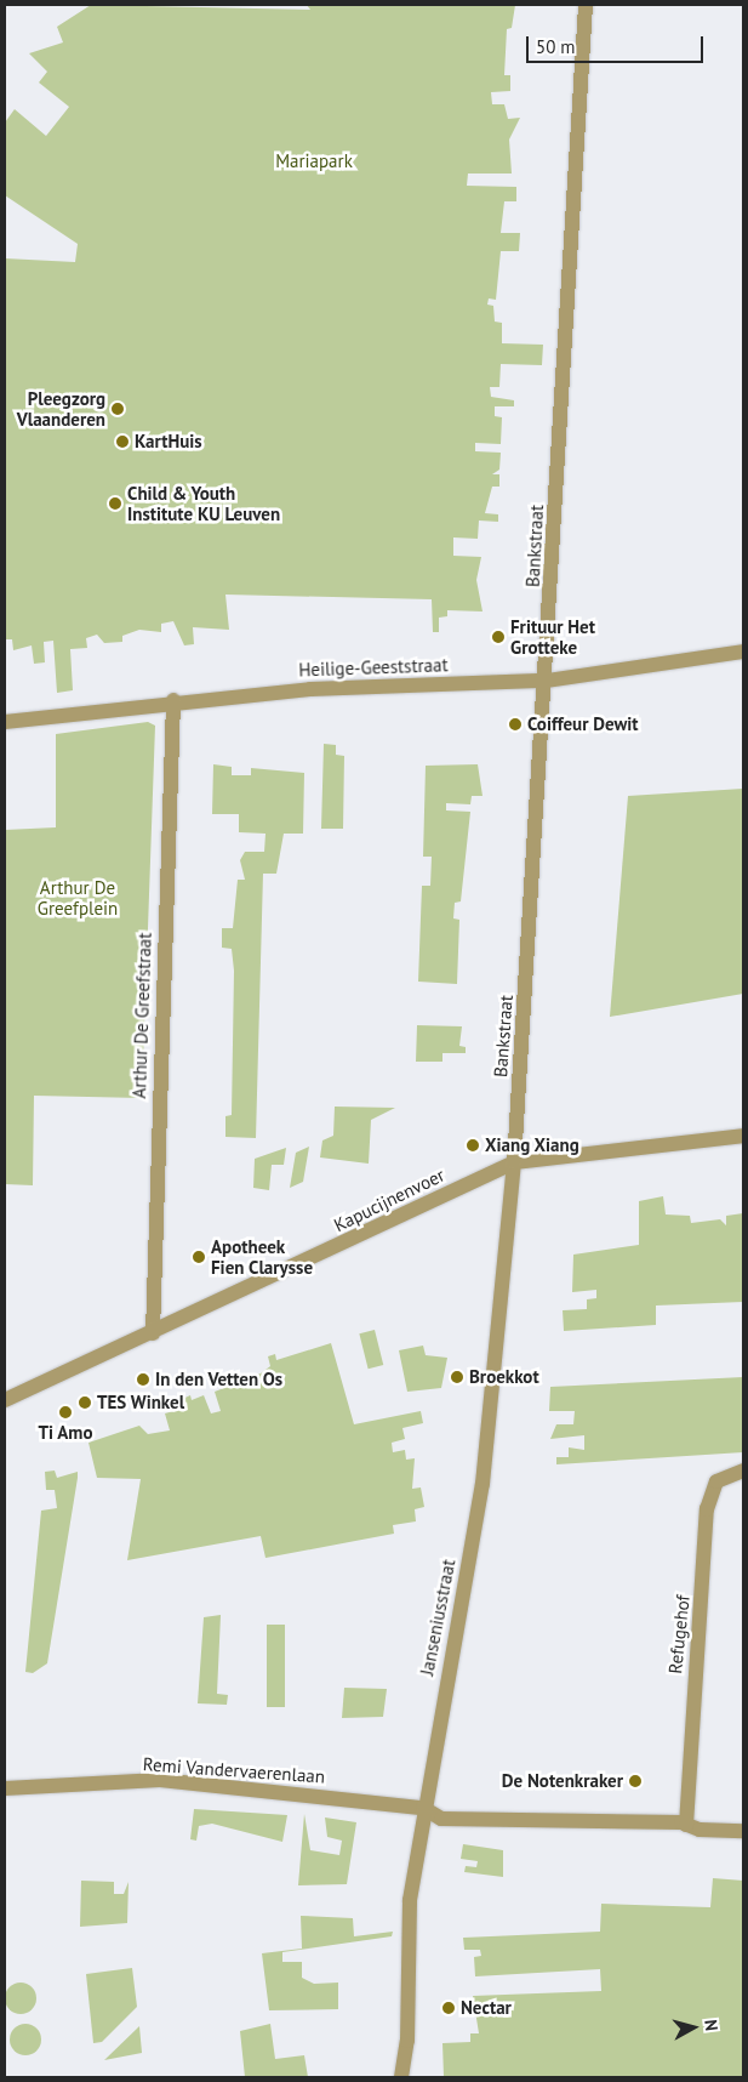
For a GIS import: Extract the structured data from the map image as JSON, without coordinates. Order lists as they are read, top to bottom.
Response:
{
  "streets": {
    "street": [
      "Bankstraat",
      "Heilige-Geeststraat",
      "Arthur De Greefstraat",
      "Kapucijnenvoer",
      "Janseniusstraat",
      "Refugehof",
      "Remi Vandervaerenlaan"
    ]
  },
  "crossings": [
    ["Bankstraat", "Heilige-Geeststraat"],
    ["Bankstraat", "Kapucijnenvoer"],
    ["Bankstraat", "Janseniusstraat"],
    ["Heilige-Geeststraat", "Arthur De Greefstraat"],
    ["Arthur De Greefstraat", "Kapucijnenvoer"],
    ["Kapucijnenvoer", "Janseniusstraat"],
    ["Janseniusstraat", "Remi Vandervaerenlaan"]
  ],
  "parks": ["Mariapark", "Arthur De Greefplein"],
  "places": [
    "Pleegzorg Vlaanderen",
    "KartHuis",
    "Child & Youth Institute KU Leuven",
    "Frituur Het Grotteke",
    "Coiffeur Dewit",
    "Xiang Xiang",
    "Apotheek Fien Clarysse",
    "Broekkot",
    "In den Vetten Os",
    "TES Winkel",
    "Ti Amo",
    "De Notenkraker",
    "Nectar"
  ],
  "scale_bar": "50 m",
  "north": "right"
}
